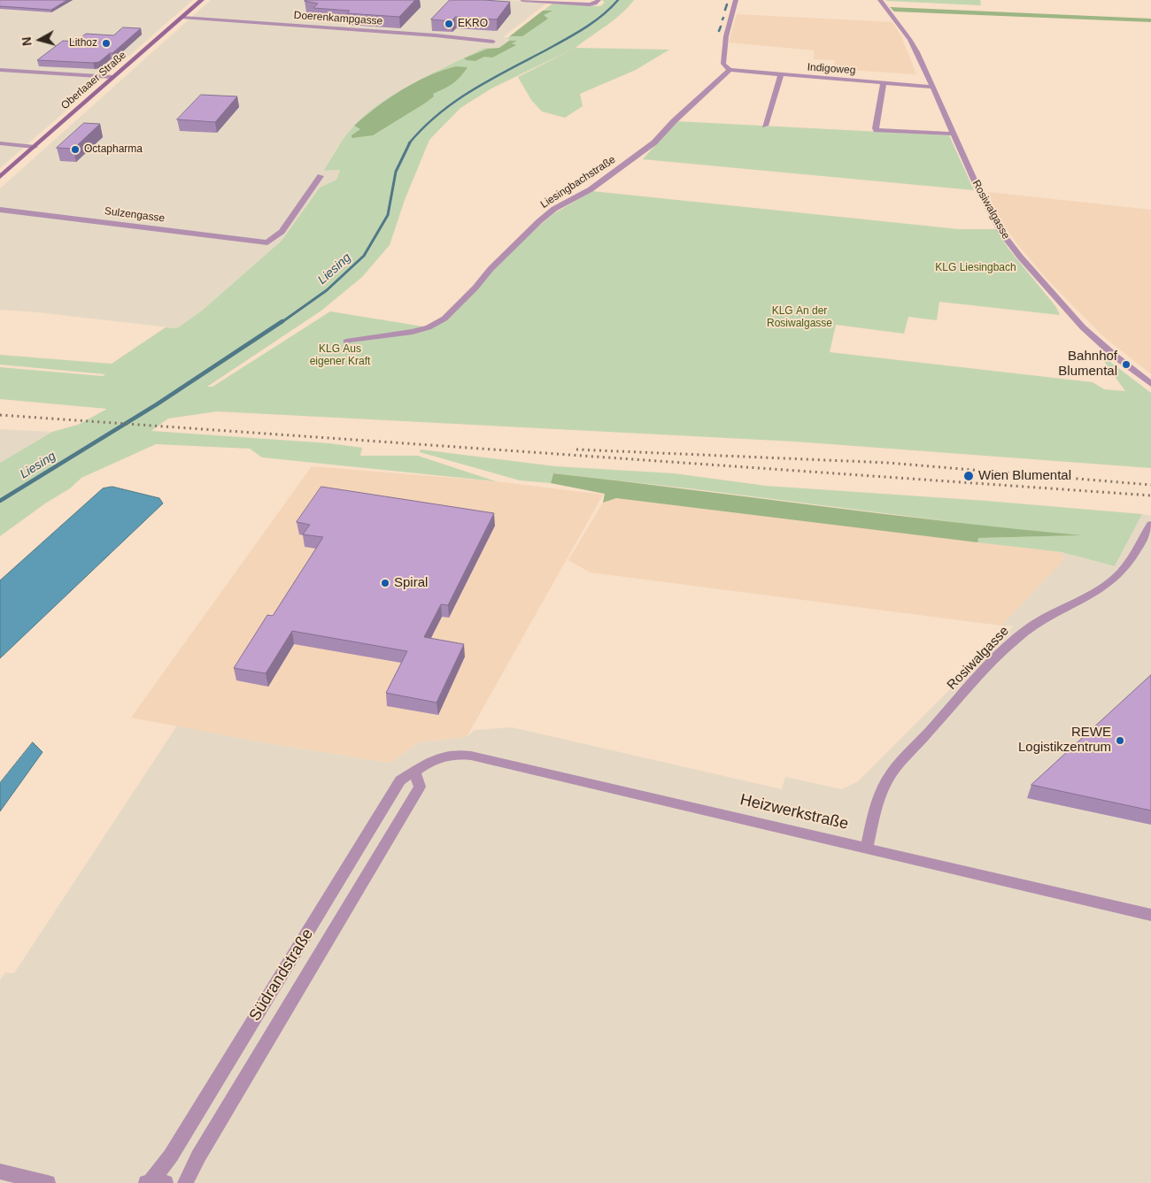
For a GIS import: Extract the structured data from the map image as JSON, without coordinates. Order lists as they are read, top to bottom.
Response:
{
  "streets": {
    "main road": ["Oberlaaer Straße"],
    "street": [
      "Doerenkampgasse",
      "Indigoweg",
      "Liesingbachstraße",
      "Rosiwalgasse",
      "Sulzengasse",
      "Heizwerkstraße",
      "Südrandstraße"
    ]
  },
  "crossings": [
    ["Doerenkampgasse", "Oberlaaer Straße"],
    ["Indigoweg", "Liesingbachstraße"],
    ["Indigoweg", "Rosiwalgasse"],
    ["Rosiwalgasse", "Heizwerkstraße"],
    ["Heizwerkstraße", "Südrandstraße"]
  ],
  "water": ["Liesing"],
  "parks": ["KLG Liesingbach", "KLG An der Rosiwalgasse", "KLG Aus eigener Kraft"],
  "places": [
    "EKRO",
    "Lithoz",
    "Octapharma",
    "Bahnhof Blumental",
    "Wien Blumental",
    "Spiral",
    "REWE Logistikzentrum"
  ],
  "north": "left"
}
